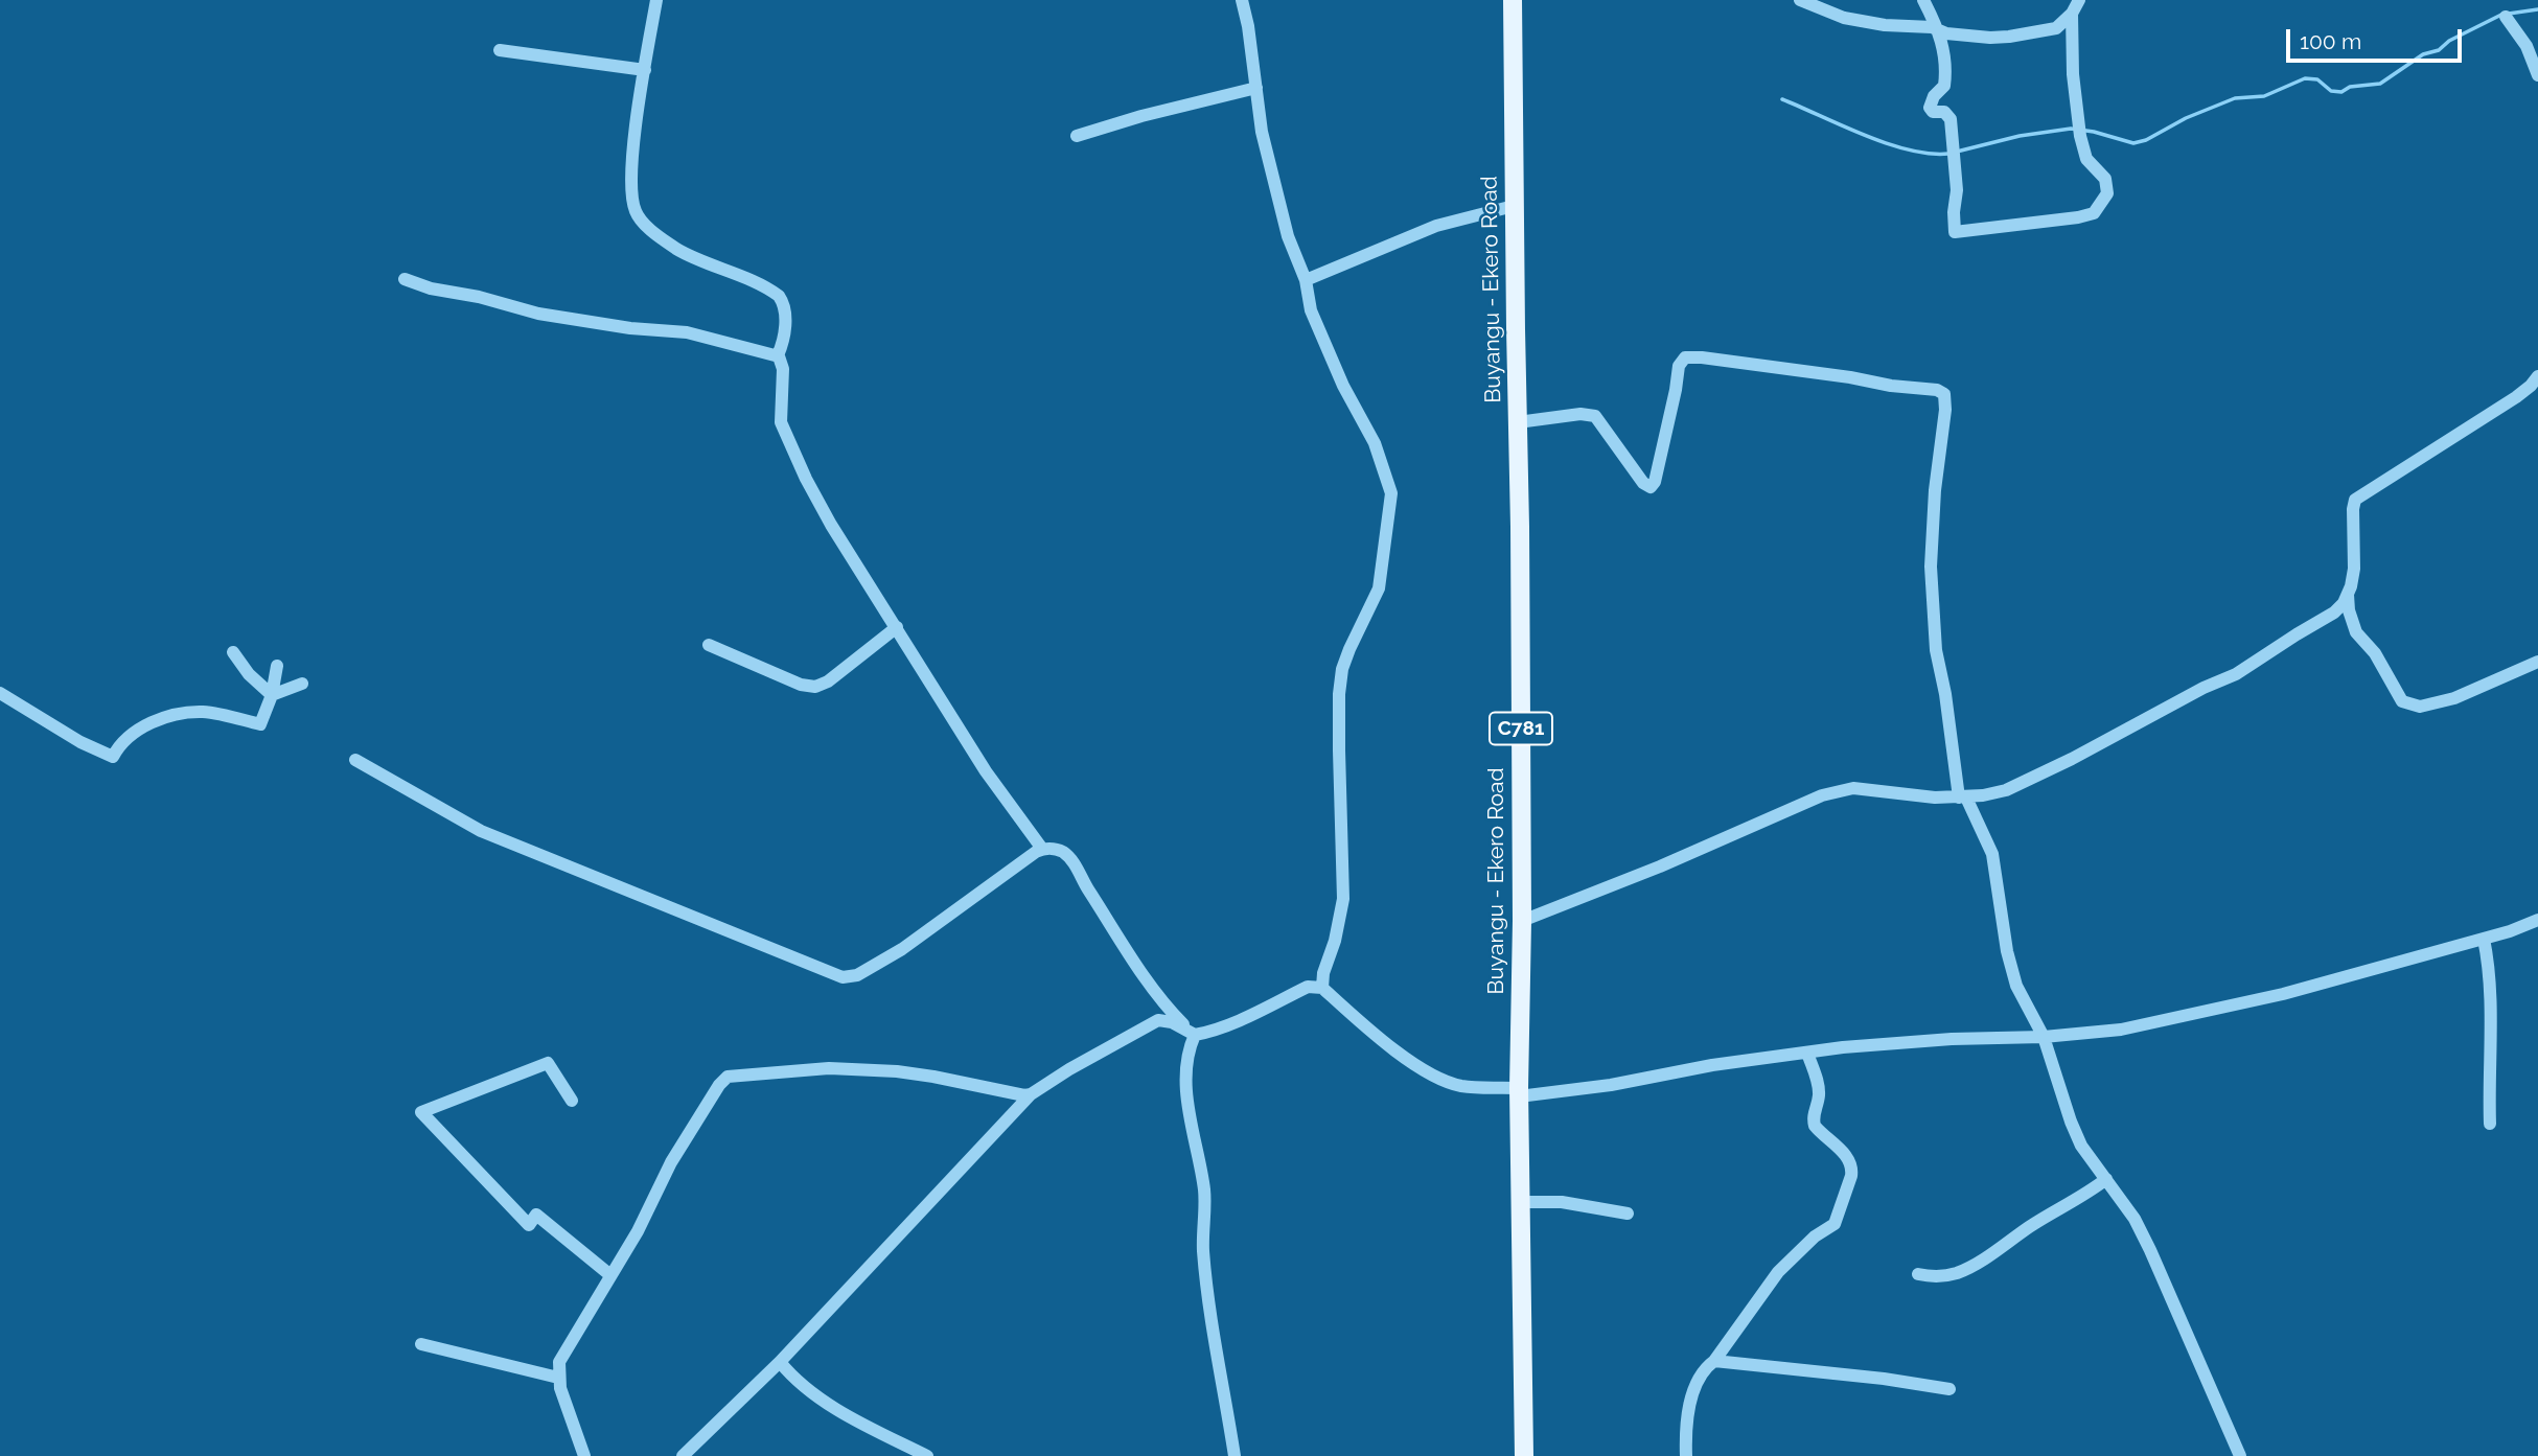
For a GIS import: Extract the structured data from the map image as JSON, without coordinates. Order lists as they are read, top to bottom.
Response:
{
  "streets": {
    "main road": ["Buyangu - Ekero Road", "C781"]
  },
  "scale_bar": "100 m"
}
